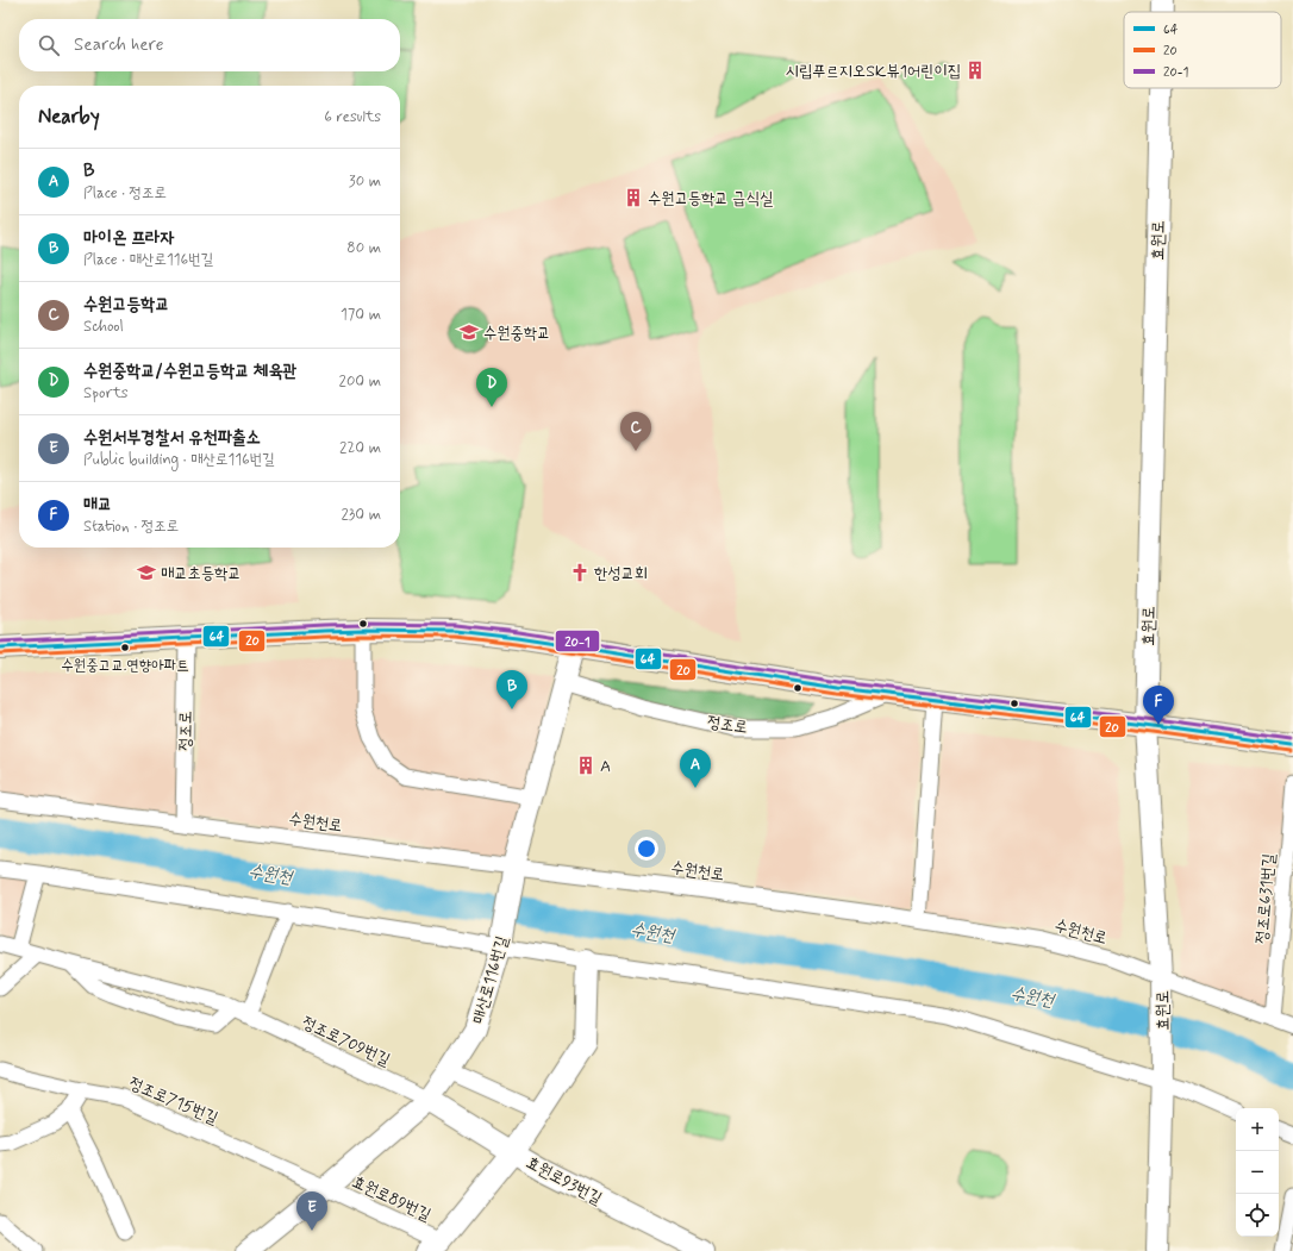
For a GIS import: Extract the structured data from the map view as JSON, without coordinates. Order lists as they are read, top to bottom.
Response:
{
  "streets": {
    "street": [
      "효원로",
      "정조로",
      "수원천로",
      "정조로631번길",
      "매산로116번길",
      "정조로709번길",
      "정조로715번길",
      "효원로93번길",
      "효원로89번길"
    ]
  },
  "crossings": [
    ["효원로", "수원천로"],
    ["정조로", "수원천로"],
    ["정조로", "매산로116번길"],
    ["수원천로", "정조로631번길"],
    ["수원천로", "매산로116번길"],
    ["매산로116번길", "정조로709번길"],
    ["매산로116번길", "정조로715번길"],
    ["매산로116번길", "효원로93번길"],
    ["매산로116번길", "효원로89번길"],
    ["정조로709번길", "효원로93번길"],
    ["정조로715번길", "효원로89번길"]
  ],
  "water": ["수원천"],
  "places": {
    "building": ["시립푸르지오SK뷰1어린이집", "수원고등학교 급식실", "A"],
    "school or university": ["수원중학교", "매교초등학교"],
    "church": ["한성교회"],
    "other": ["수원중고교.연향아파트"]
  },
  "lines": ["transit line 20-1", "transit line 64", "transit line 20"],
  "legend": ["64", "20", "20-1"],
  "page": {
    "search": "Search here",
    "heading": ["Nearby", "6 results"],
    "list": [
      {
        "mark": "A",
        "name": "B",
        "note": "Place · 정조로",
        "value": "30 m"
      },
      {
        "mark": "B",
        "name": "마이온 프라자",
        "note": "Place · 매산로116번길",
        "value": "80 m"
      },
      {
        "mark": "C",
        "name": "수원고등학교",
        "note": "School",
        "value": "170 m"
      },
      {
        "mark": "D",
        "name": "수원중학교/수원고등학교 체육관",
        "note": "Sports",
        "value": "200 m"
      },
      {
        "mark": "E",
        "name": "수원서부경찰서 유천파출소",
        "note": "Public building · 매산로116번길",
        "value": "220 m"
      },
      {
        "mark": "F",
        "name": "매교",
        "note": "Station · 정조로",
        "value": "230 m"
      }
    ],
    "pins": [
      "D",
      "C",
      "B",
      "F",
      "A",
      "E"
    ],
    "map_buttons": ["+", "−"]
  }
}
